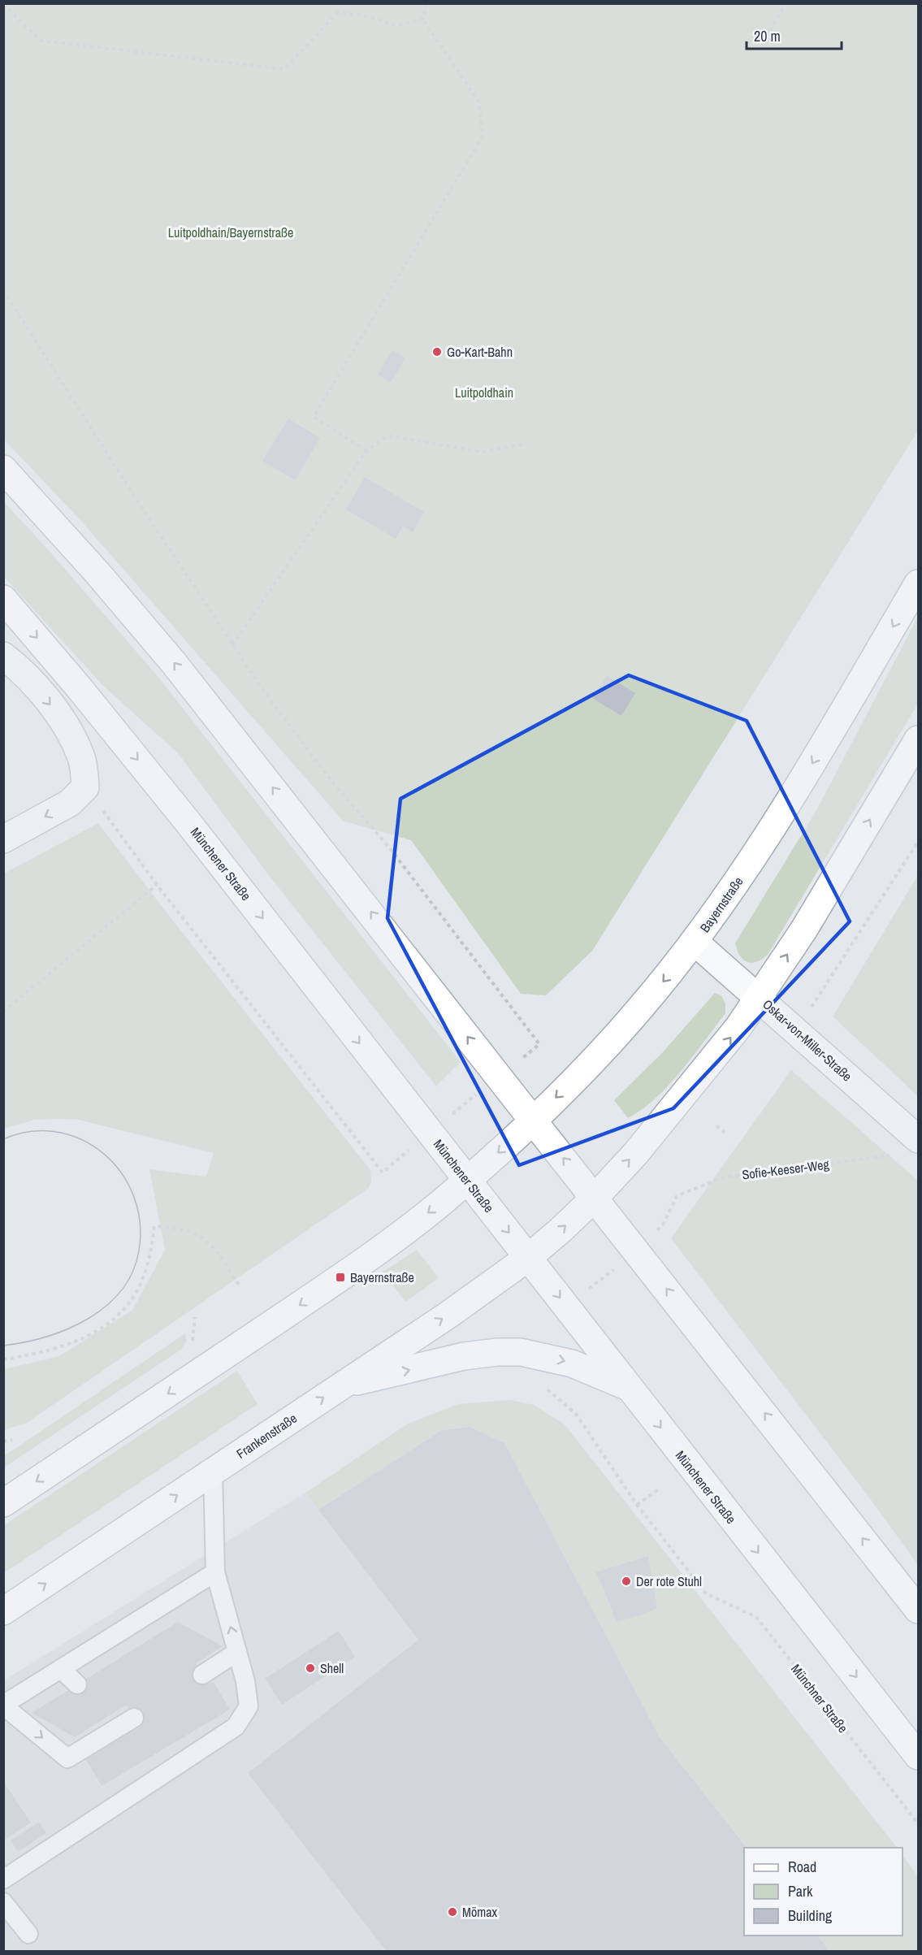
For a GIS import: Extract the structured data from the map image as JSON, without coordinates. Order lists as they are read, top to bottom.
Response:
{
  "streets": {
    "main road": ["Münchener Straße", "Bayernstraße", "Frankenstraße"],
    "street": ["Oskar-von-Miller-Straße"],
    "path": ["Sofie-Keeser-Weg", "Münchner Straße"]
  },
  "crossings": [
    ["Münchener Straße", "Bayernstraße"],
    ["Münchener Straße", "Frankenstraße"],
    ["Bayernstraße", "Oskar-von-Miller-Straße"]
  ],
  "parks": ["Luitpoldhain/Bayernstraße", "Luitpoldhain"],
  "places": {
    "other": [
      "Go-Kart-Bahn",
      "Der rote Stuhl",
      "Shell",
      "Mömax"
    ],
    "transit": ["Bayernstraße"]
  },
  "legend": ["Road", "Park", "Building"],
  "scale_bar": "20 m"
}
